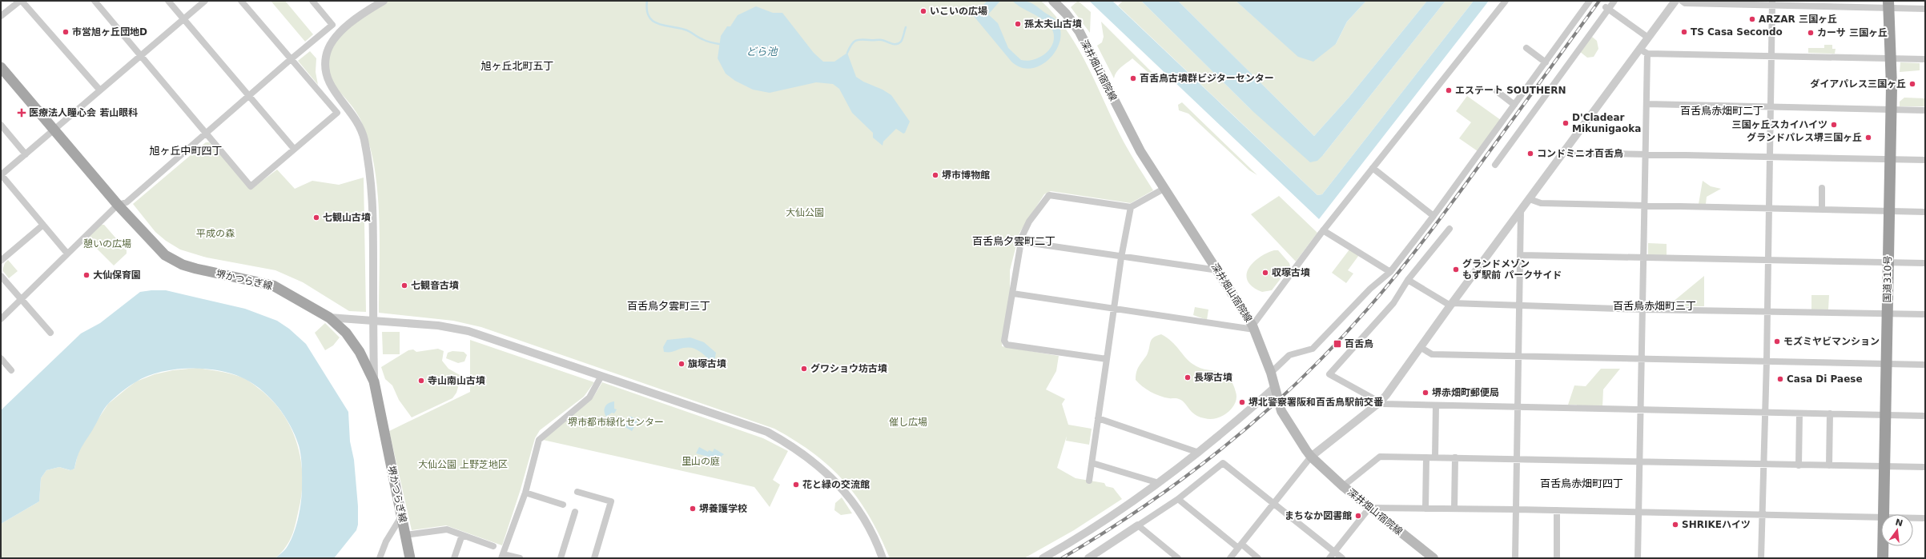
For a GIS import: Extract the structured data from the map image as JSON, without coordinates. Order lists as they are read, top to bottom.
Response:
{
  "streets": {
    "highway": ["国道310号"],
    "main road": ["深井畑山宿院線", "堺かつらぎ線"]
  },
  "districts": [
    "旭ヶ丘北町五丁",
    "百舌鳥赤畑町二丁",
    "旭ヶ丘中町四丁",
    "百舌鳥夕雲町二丁",
    "百舌鳥夕雲町三丁",
    "百舌鳥赤畑町三丁",
    "百舌鳥赤畑町四丁"
  ],
  "water": ["どら池"],
  "parks": [
    "大仙公園",
    "平成の森",
    "憩いの広場",
    "堺市都市緑化センター",
    "催し広場",
    "里山の庭",
    "大仙公園 上野芝地区"
  ],
  "places": {
    "other": [
      "いこいの広場",
      "ARZAR 三国ヶ丘",
      "孫太夫山古墳",
      "市営旭ヶ丘団地D",
      "TS Casa Secondo",
      "カーサ 三国ヶ丘",
      "百舌鳥古墳群ビジターセンター",
      "ダイアパレス三国ヶ丘",
      "エステート SOUTHERN",
      "D'Cladear Mikunigaoka",
      "三国ヶ丘スカイハイツ",
      "グランドパレス堺三国ヶ丘",
      "コンドミニオ百舌鳥",
      "堺市博物館",
      "七観山古墳",
      "グランドメゾン もず駅前 パークサイド",
      "収塚古墳",
      "大仙保育園",
      "七観音古墳",
      "モズミヤビマンション",
      "旗塚古墳",
      "グワショウ坊古墳",
      "長塚古墳",
      "Casa Di Paese",
      "寺山南山古墳",
      "堺赤畑町郵便局",
      "堺北警察署阪和百舌鳥駅前交番",
      "花と緑の交流館",
      "堺養護学校",
      "まちなか図書館",
      "SHRIKEハイツ"
    ],
    "health": ["医療法人瞳心会 若山眼科"],
    "transit": ["百舌鳥"]
  },
  "north": "top"
}
